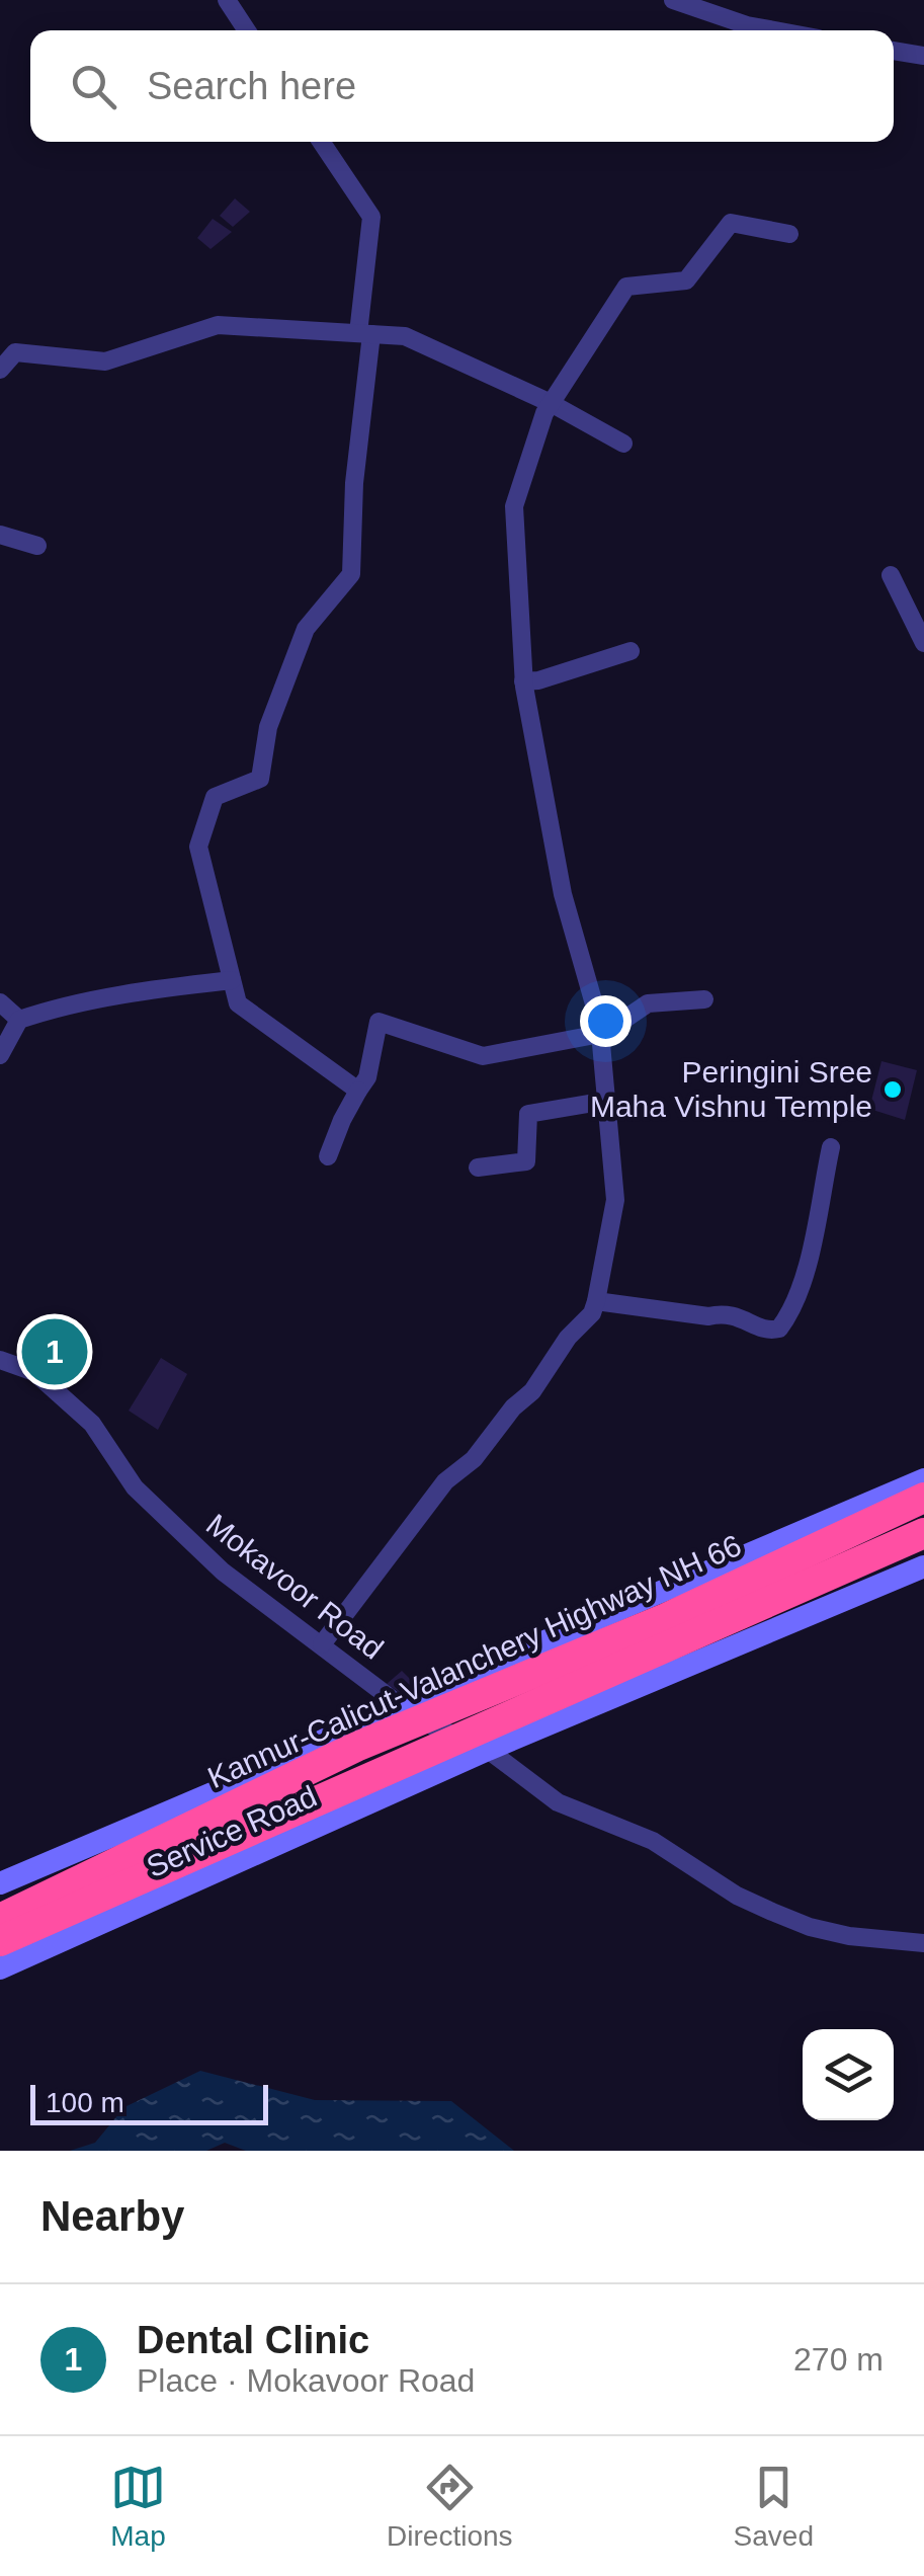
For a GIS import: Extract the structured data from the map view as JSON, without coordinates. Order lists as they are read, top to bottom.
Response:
{
  "streets": {
    "highway": ["Kannur-Calicut-Valanchery Highway NH 66"],
    "street": ["Mokavoor Road", "Service Road"]
  },
  "crossings": [
    ["Mokavoor Road", "Kannur-Calicut-Valanchery Highway NH 66"],
    ["Mokavoor Road", "Service Road"]
  ],
  "places": ["Peringini Sree Maha Vishnu Temple"],
  "scale_bar": "100 m",
  "page": {
    "search": "Search here",
    "pins": "1",
    "scale": "100 m",
    "heading": "Nearby",
    "list": [
      {
        "mark": "1",
        "name": "Dental Clinic",
        "note": "Place · Mokavoor Road",
        "value": "270 m"
      }
    ],
    "nav": ["Map", "Directions", "Saved"]
  }
}
